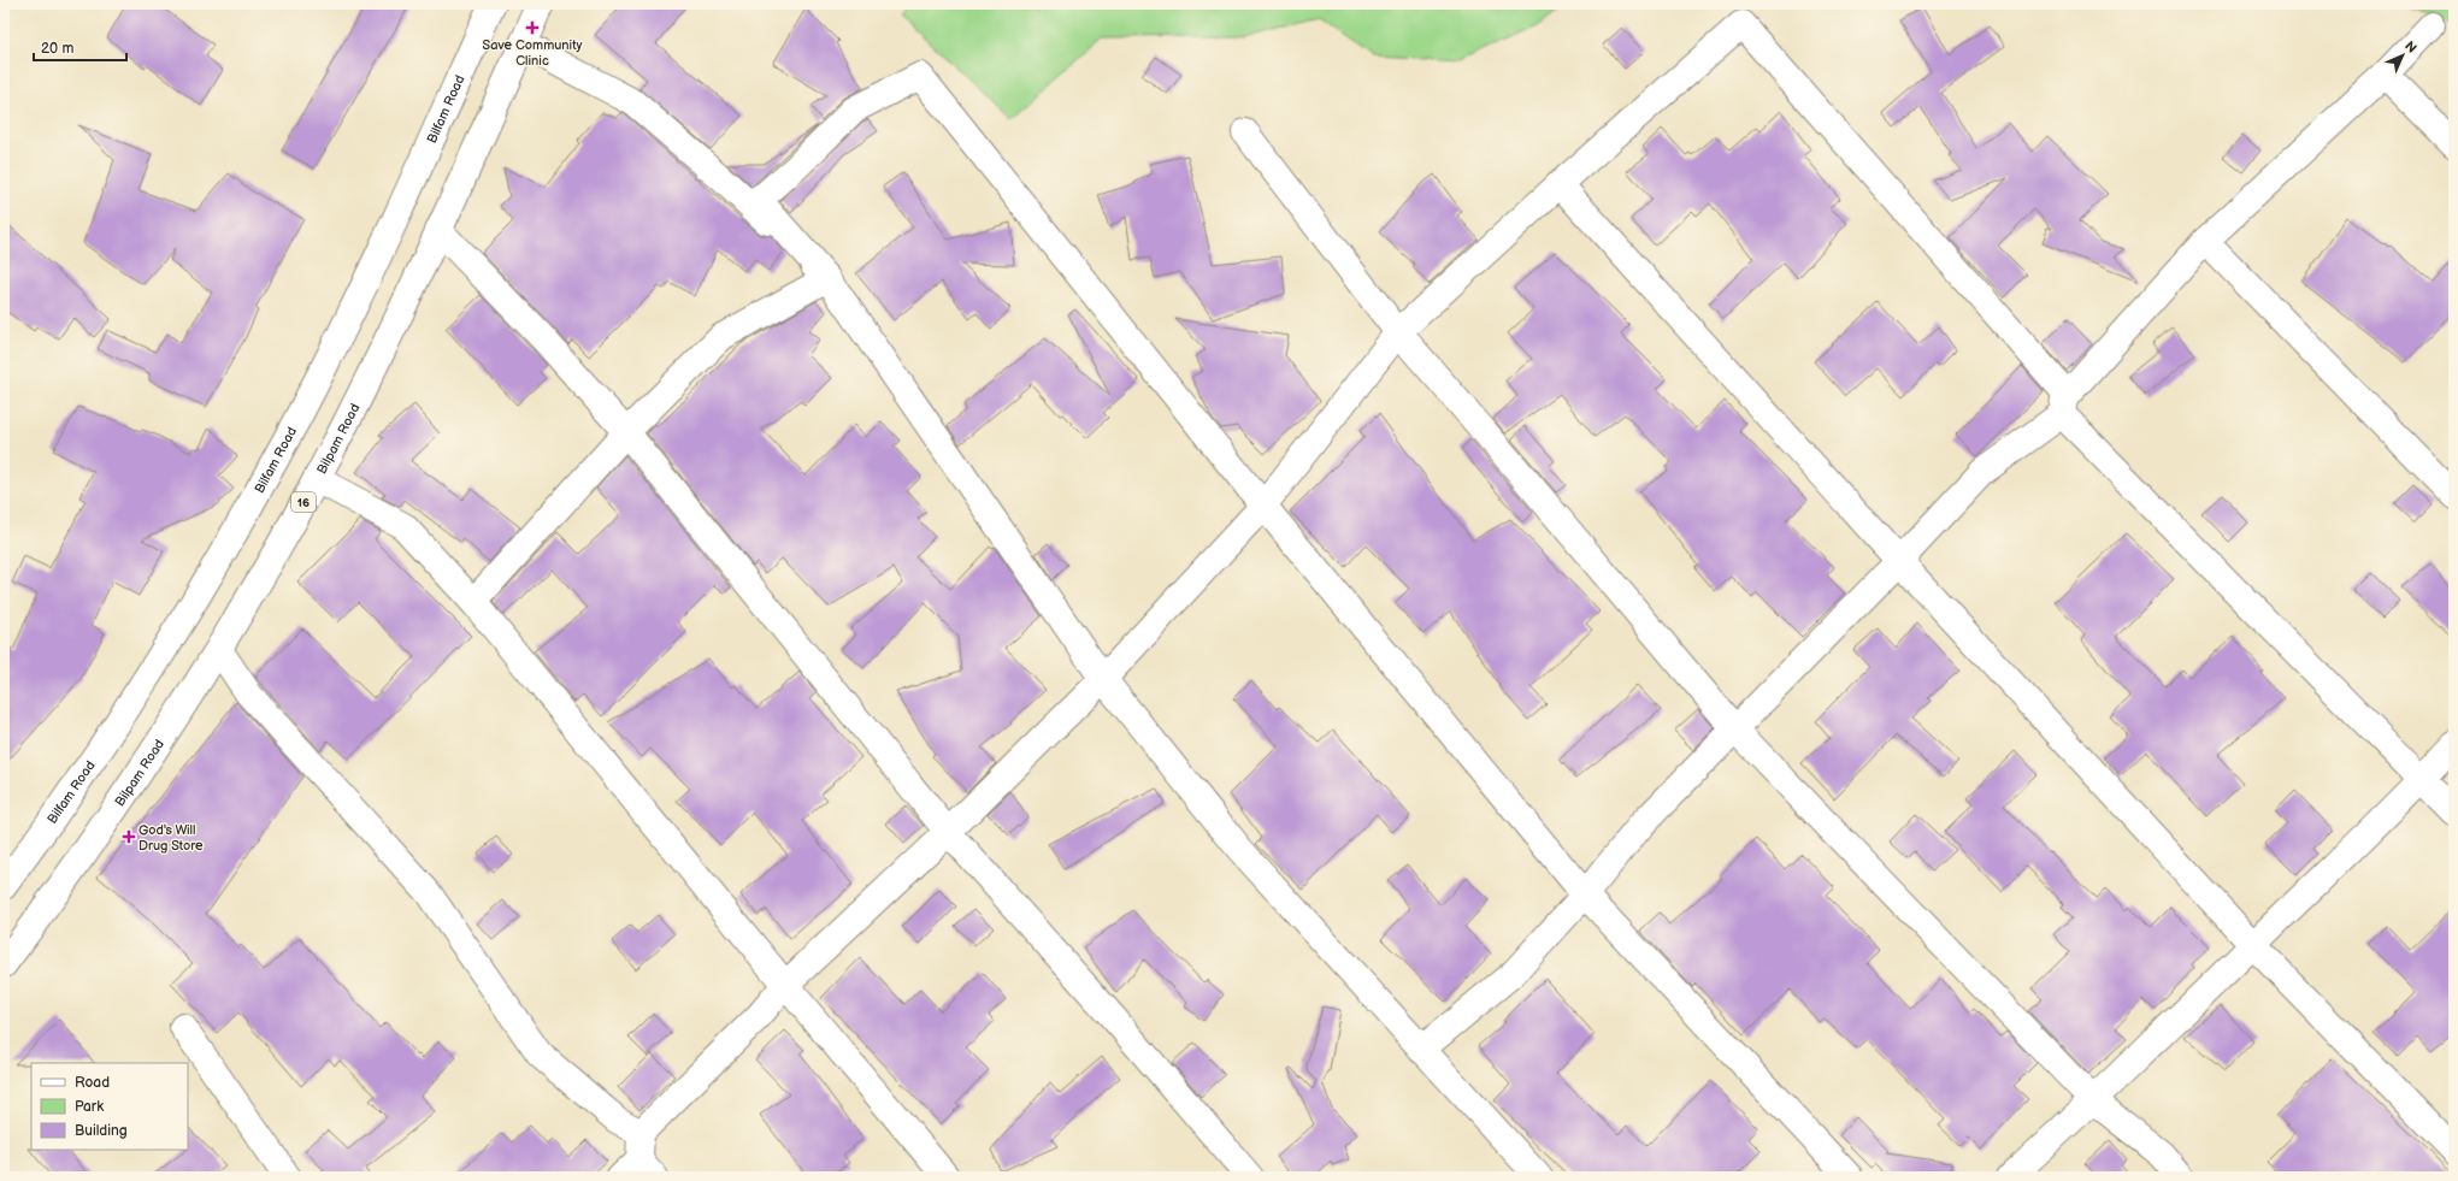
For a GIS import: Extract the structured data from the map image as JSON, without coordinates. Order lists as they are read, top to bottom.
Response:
{
  "streets": {
    "street": ["Bilfam Road", "Bilpam Road", "16"]
  },
  "places": {
    "health": ["Save Community Clinic", "God's Will Drug Store"]
  },
  "legend": ["Road", "Park", "Building"],
  "scale_bar": "20 m",
  "north": "top right"
}
